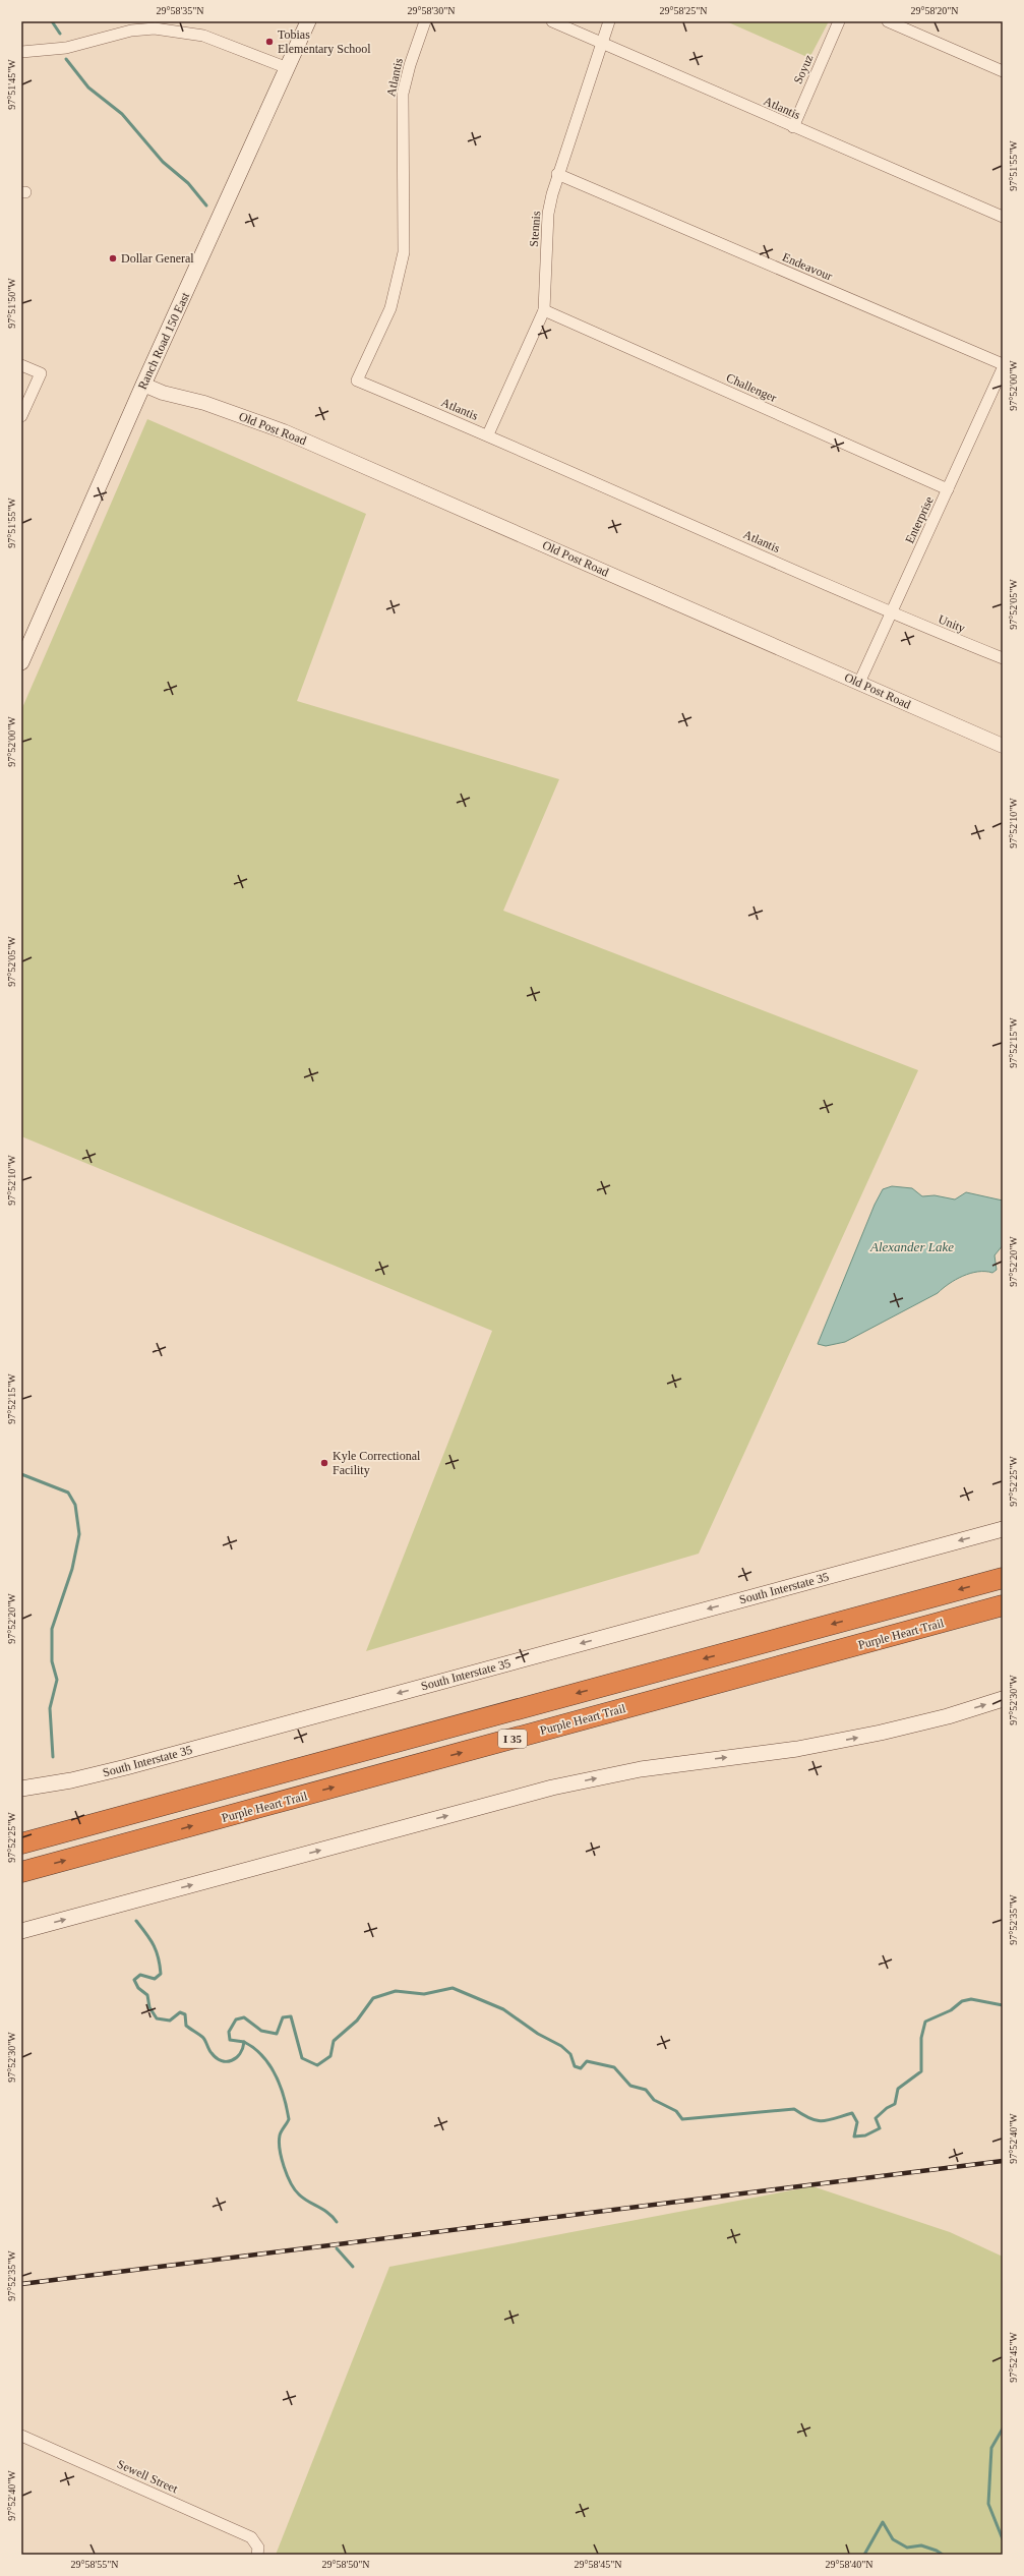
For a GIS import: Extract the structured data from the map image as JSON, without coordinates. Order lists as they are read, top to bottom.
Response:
{
  "streets": {
    "highway": ["Purple Heart Trail", "I 35"],
    "main road": ["Ranch Road 150 East", "South Interstate 35"],
    "street": [
      "Soyuz",
      "Atlantis",
      "Stennis",
      "Endeavour",
      "Challenger",
      "Old Post Road",
      "Enterprise",
      "Unity",
      "Sewell Street"
    ]
  },
  "crossings": [
    ["Soyuz", "Atlantis"],
    ["Atlantis", "Stennis"],
    ["Atlantis", "Enterprise"],
    ["Atlantis", "Unity"],
    ["Stennis", "Endeavour"],
    ["Stennis", "Challenger"],
    ["Ranch Road 150 East", "Old Post Road"],
    ["Challenger", "Enterprise"],
    ["Old Post Road", "Enterprise"],
    ["Enterprise", "Unity"]
  ],
  "water": ["Alexander Lake"],
  "places": ["Tobias Elementary School", "Dollar General", "Kyle Correctional Facility"],
  "coordinates": [
    "29°58'35\"N",
    "29°58'30\"N",
    "29°58'25\"N",
    "29°58'20\"N",
    "97°51'45\"W",
    "97°51'55\"W",
    "97°51'50\"W",
    "97°52'00\"W",
    "97°52'05\"W",
    "97°52'10\"W",
    "97°52'15\"W",
    "97°52'20\"W",
    "97°52'25\"W",
    "97°52'30\"W",
    "97°52'35\"W",
    "97°52'40\"W",
    "97°52'45\"W",
    "29°58'55\"N",
    "29°58'50\"N",
    "29°58'45\"N",
    "29°58'40\"N"
  ]
}
